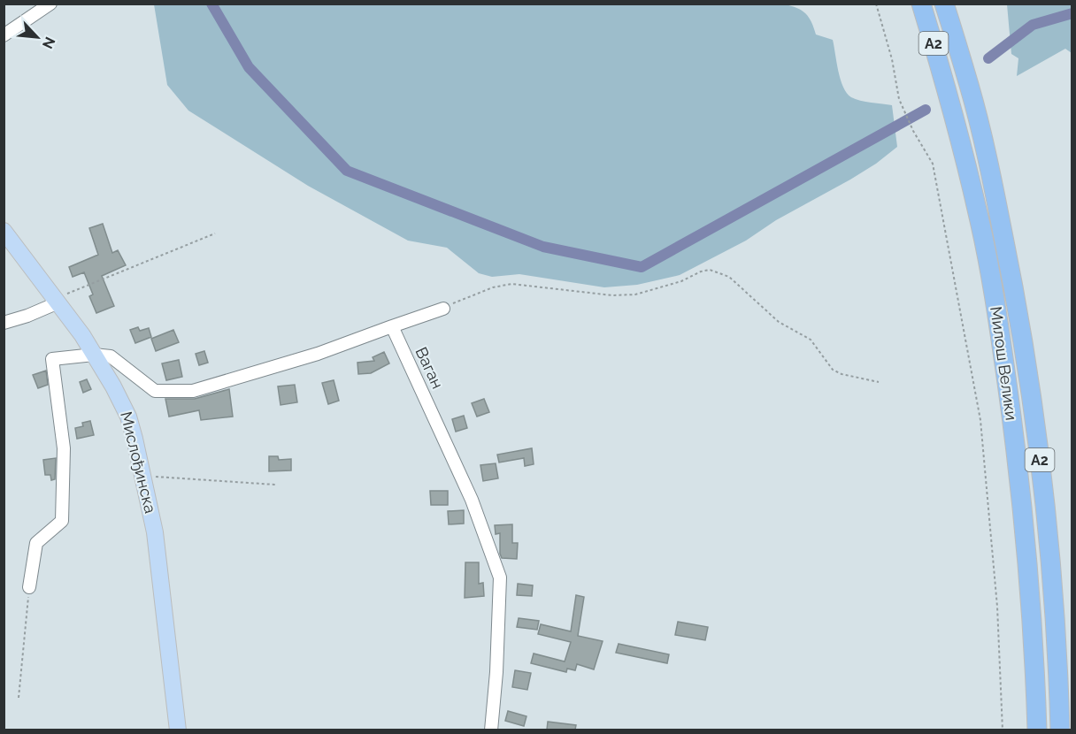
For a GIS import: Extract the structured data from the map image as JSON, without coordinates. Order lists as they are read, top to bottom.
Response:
{
  "streets": {
    "highway": ["A2", "Милош Велики"],
    "main road": ["Мислођинска"],
    "street": ["Ваган"]
  },
  "north": "bottom right"
}
